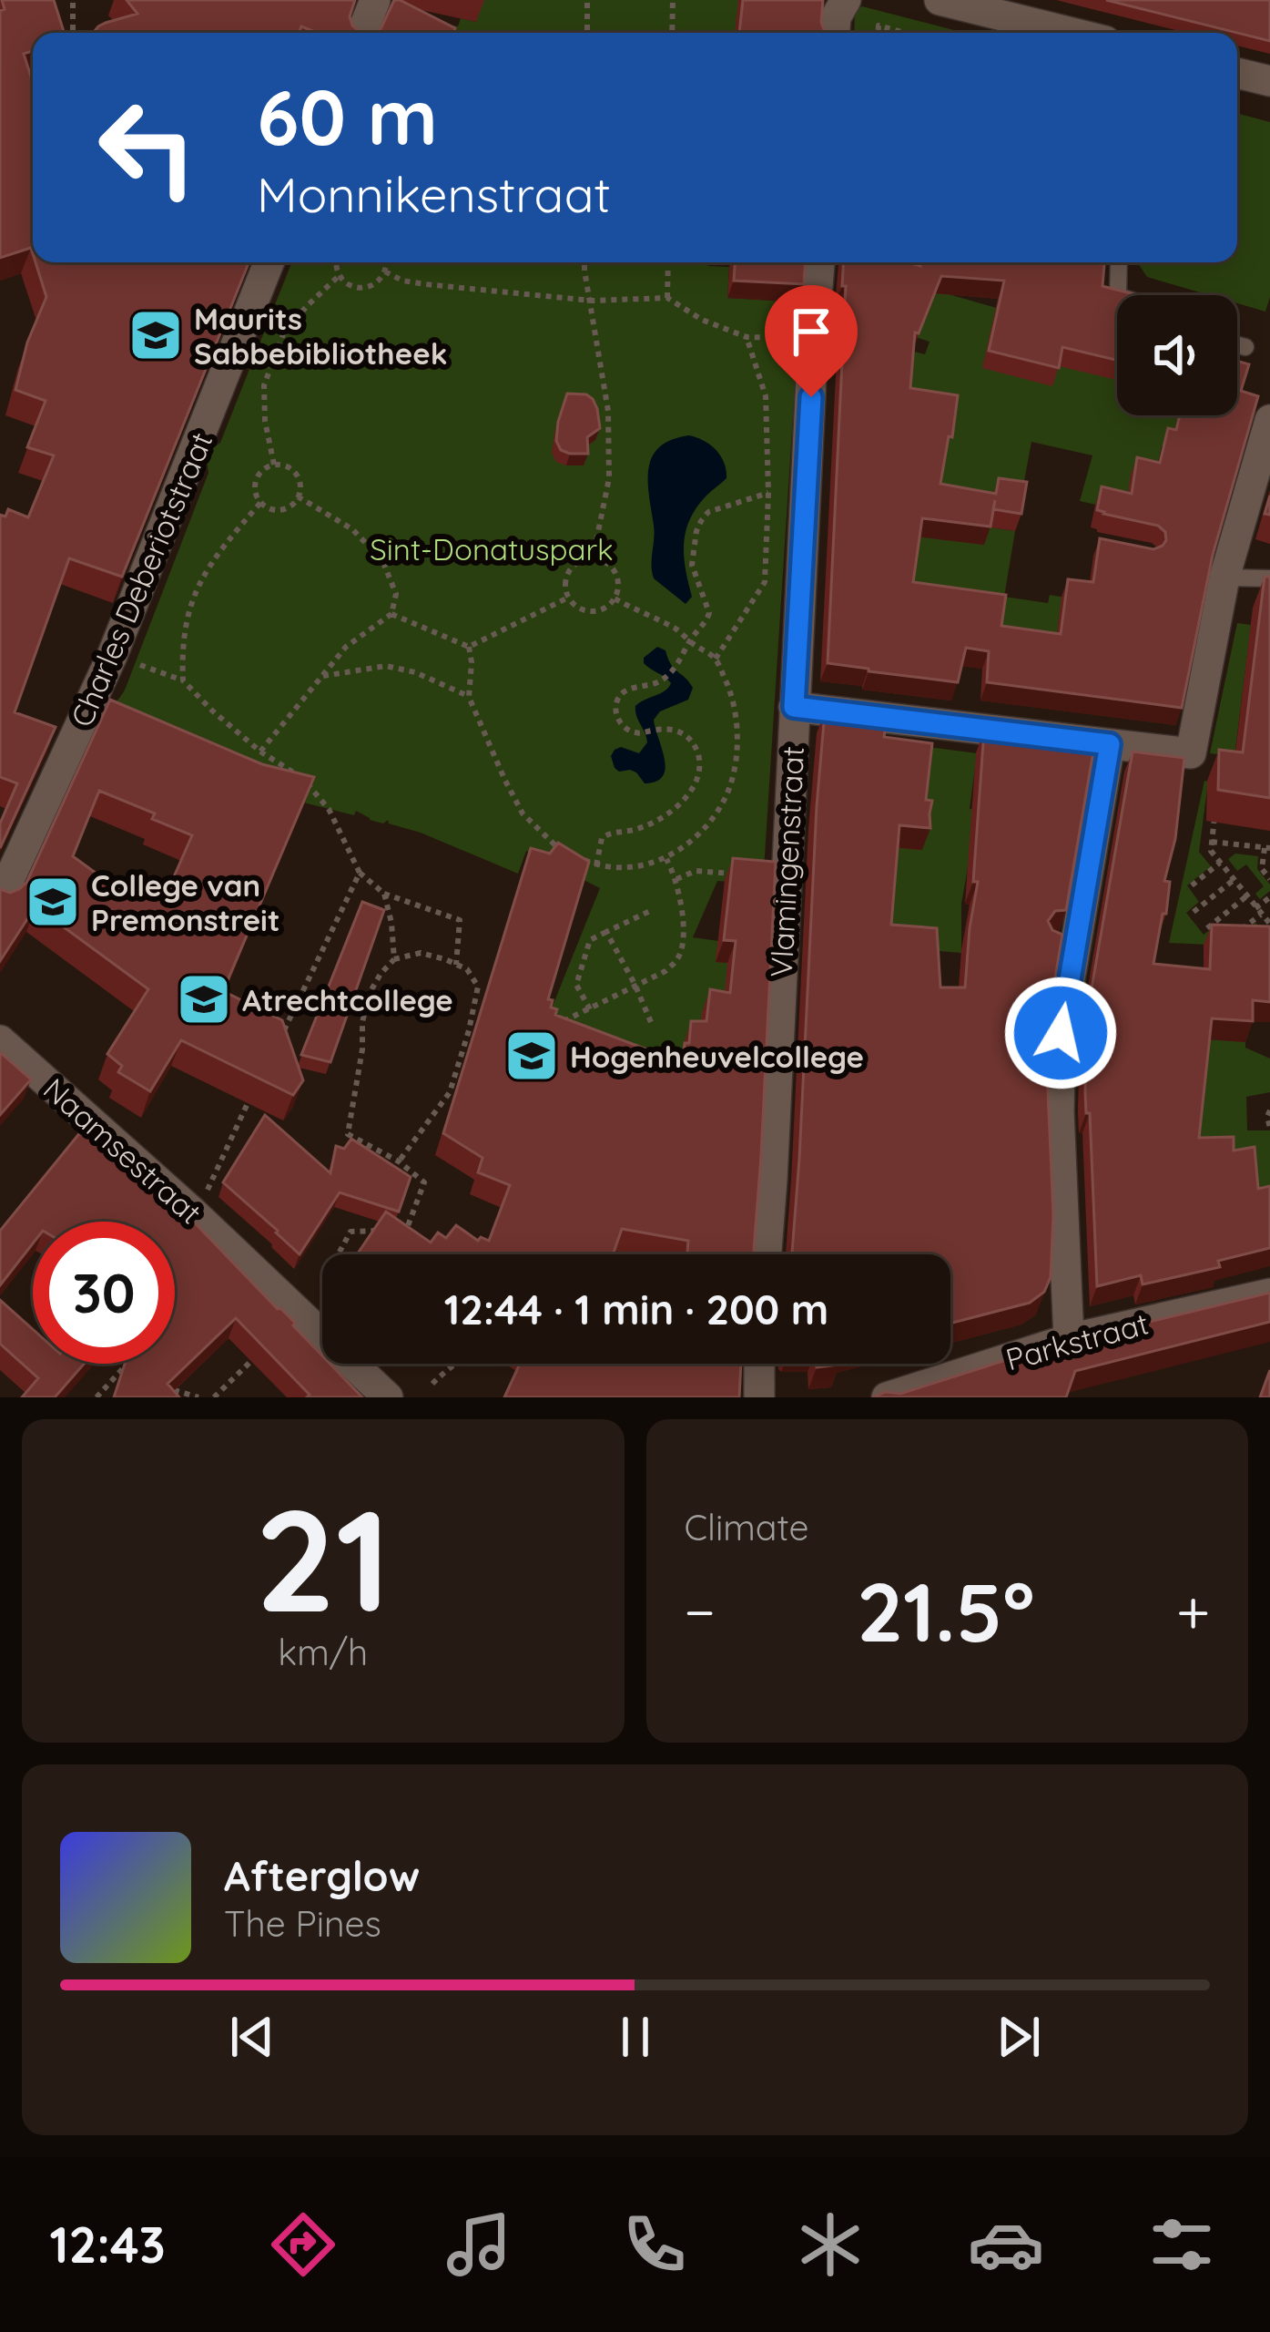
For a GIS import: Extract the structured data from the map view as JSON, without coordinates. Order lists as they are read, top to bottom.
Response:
{
  "streets": {
    "street": [
      "Charles Deberiotstraat",
      "Vlamingenstraat",
      "Naamsestraat",
      "Parkstraat"
    ]
  },
  "parks": ["Sint-Donatuspark"],
  "places": {
    "school or university": [
      "Maurits Sabbebibliotheek",
      "College van Premonstreit",
      "Atrechtcollege",
      "Hogenheuvelcollege"
    ]
  },
  "page": {
    "turn": ["60 m", "Monnikenstraat"],
    "limit": "30",
    "trip": "12:44 · 1 min · 200 m",
    "tile": [
      ["21", "km/h"],
      "Climate"
    ],
    "heat": ["−", "21.5°", "+"],
    "song": ["Afterglow", "The Pines"],
    "tabs": "12:43"
  }
}
